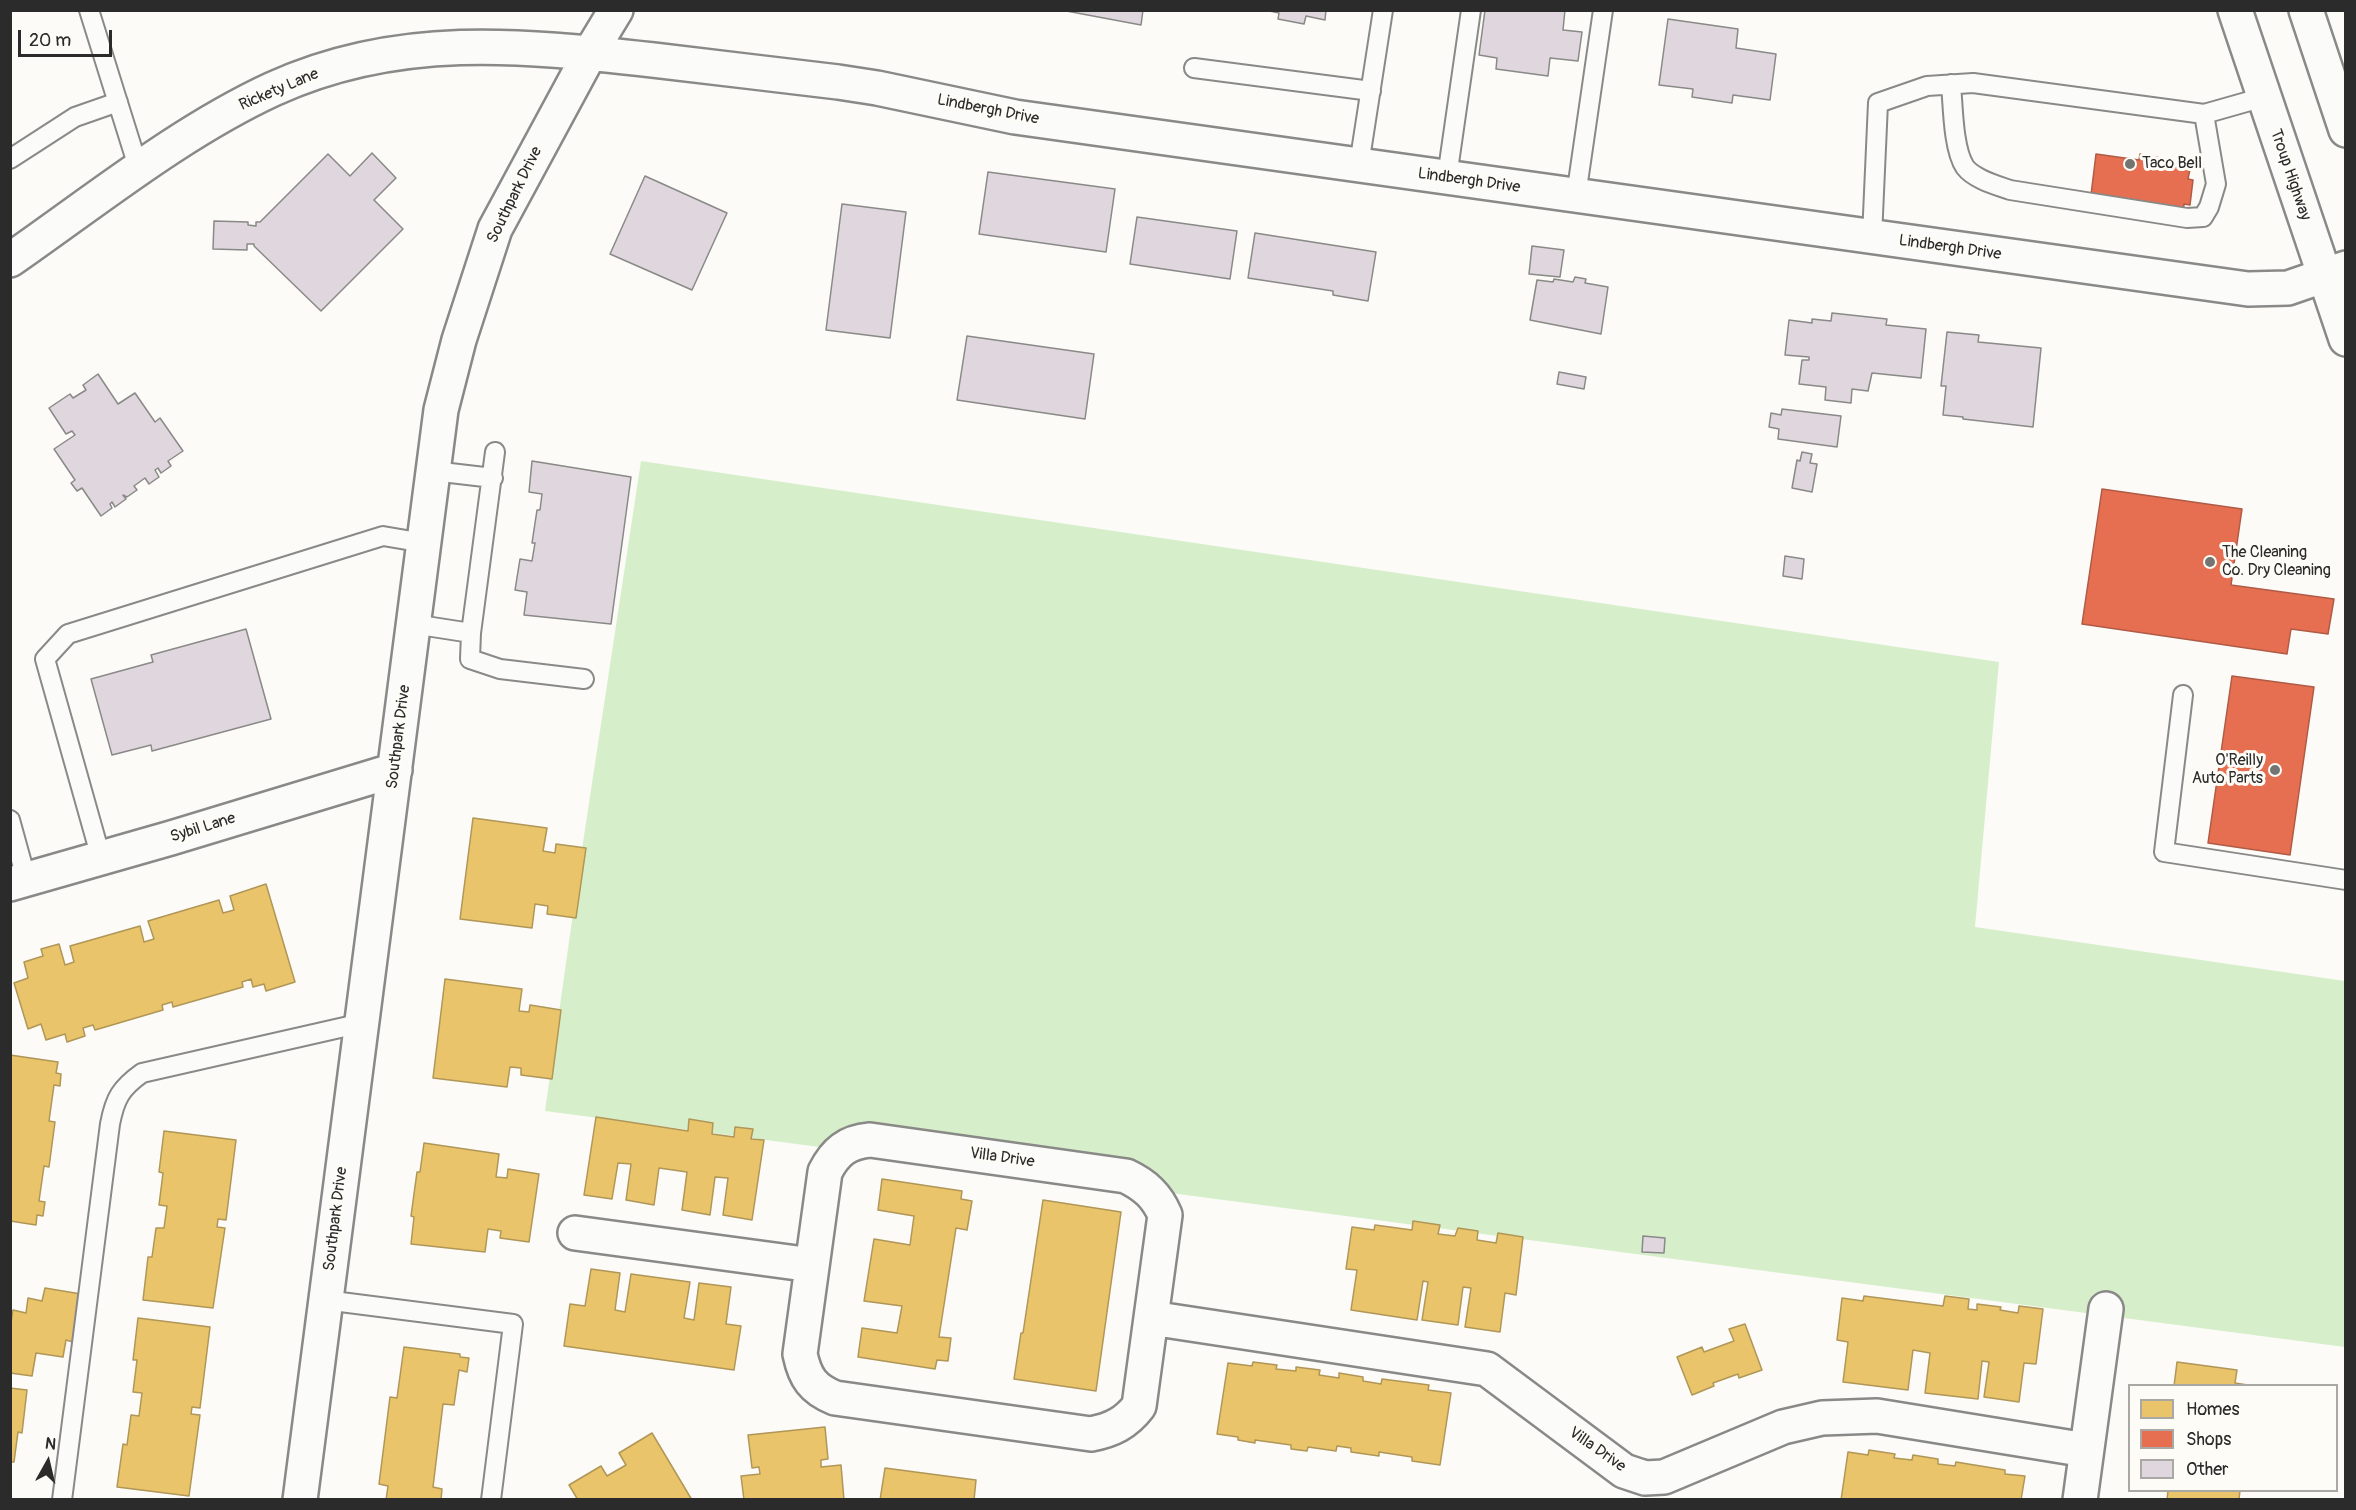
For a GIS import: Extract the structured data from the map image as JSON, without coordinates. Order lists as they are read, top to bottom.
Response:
{
  "streets": {
    "main road": [
      "Rickety Lane",
      "Lindbergh Drive",
      "Troup Highway",
      "Southpark Drive",
      "Sybil Lane",
      "Villa Drive"
    ]
  },
  "crossings": [
    ["Rickety Lane", "Lindbergh Drive"],
    ["Rickety Lane", "Southpark Drive"],
    ["Lindbergh Drive", "Troup Highway"],
    ["Lindbergh Drive", "Southpark Drive"],
    ["Southpark Drive", "Sybil Lane"]
  ],
  "places": ["Taco Bell", "The Cleaning Co. Dry Cleaning", "O'Reilly Auto Parts"],
  "legend": ["Homes", "Shops", "Other"],
  "scale_bar": "20 m",
  "north": "top"
}
